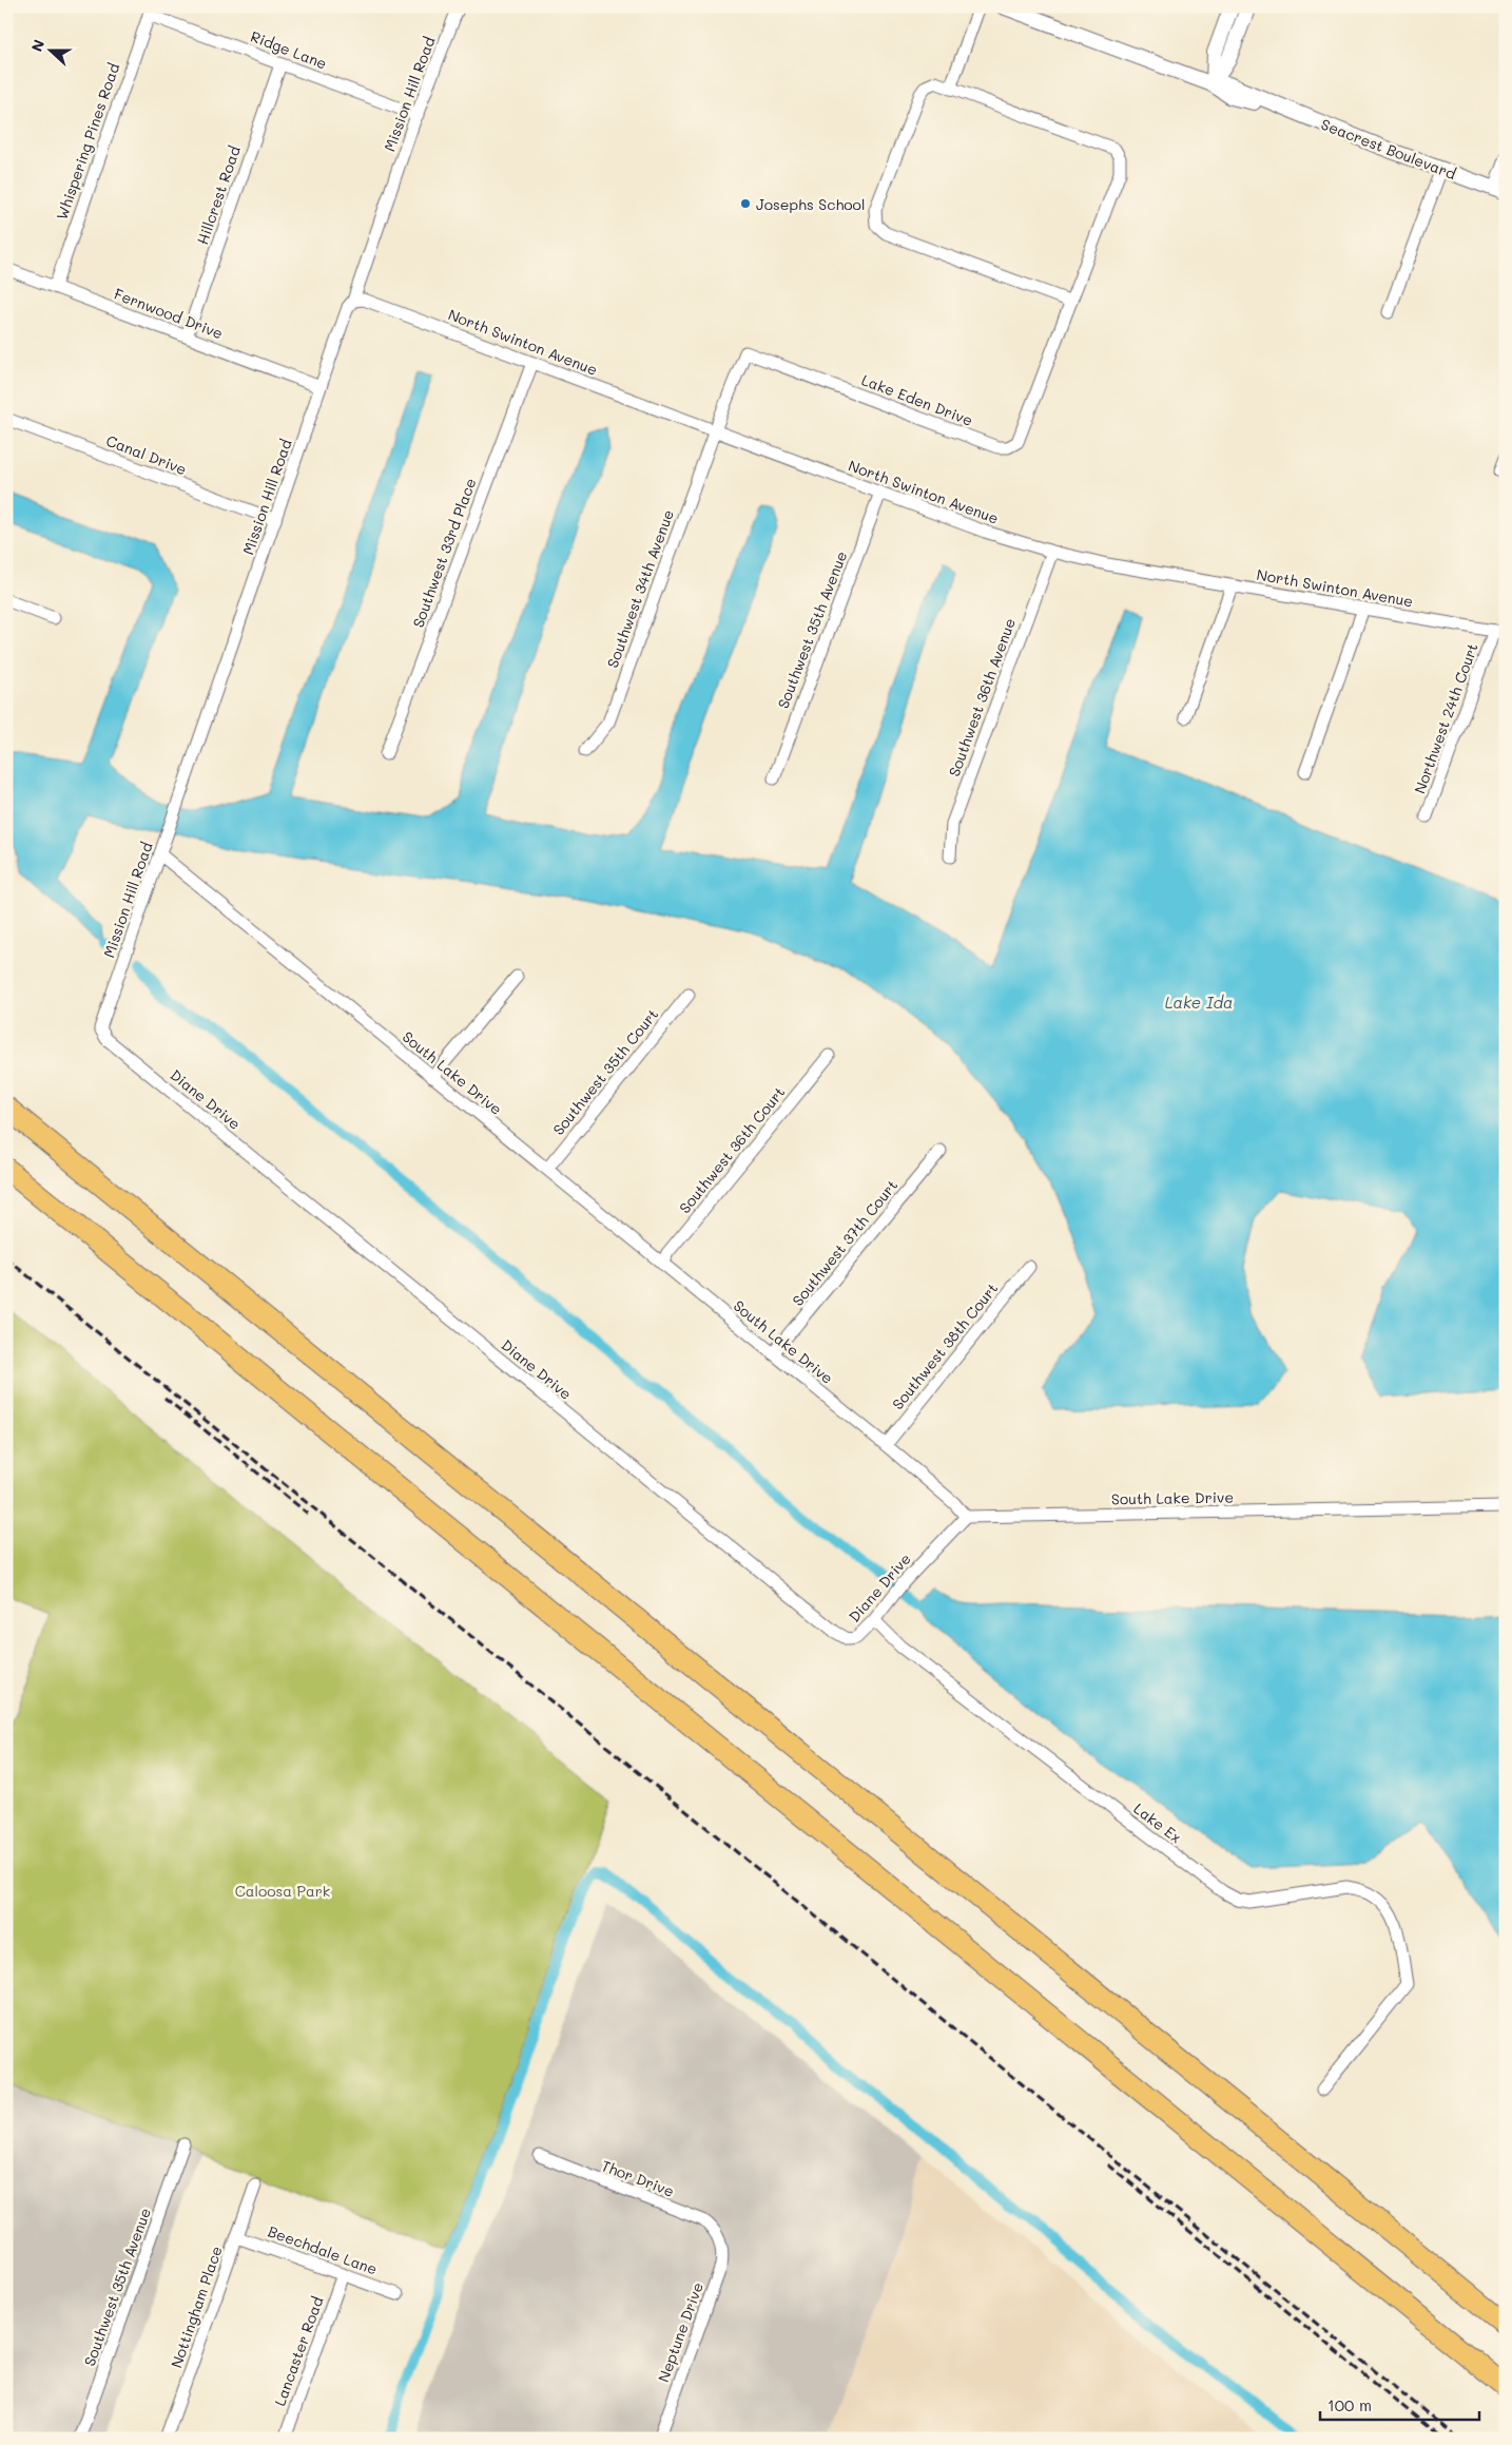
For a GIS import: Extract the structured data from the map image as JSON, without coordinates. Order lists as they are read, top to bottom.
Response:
{
  "streets": {
    "street": [
      "Ridge Lane",
      "Mission Hill Road",
      "Whispering Pines Road",
      "Seacrest Boulevard",
      "Hillcrest Road",
      "Fernwood Drive",
      "North Swinton Avenue",
      "Lake Eden Drive",
      "Canal Drive",
      "Southwest 33rd Place",
      "Southwest 34th Avenue",
      "Southwest 35th Avenue",
      "Southwest 36th Avenue",
      "Northwest 24th Court",
      "Southwest 35th Court",
      "South Lake Drive",
      "Diane Drive",
      "Southwest 36th Court",
      "Southwest 37th Court",
      "Southwest 38th Court",
      "Lake Ex",
      "Thor Drive",
      "Beechdale Lane",
      "Nottingham Place",
      "Neptune Drive",
      "Lancaster Road"
    ]
  },
  "crossings": [
    ["Ridge Lane", "Mission Hill Road"],
    ["Ridge Lane", "Whispering Pines Road"],
    ["Ridge Lane", "Hillcrest Road"],
    ["Mission Hill Road", "Fernwood Drive"],
    ["Mission Hill Road", "North Swinton Avenue"],
    ["Mission Hill Road", "Canal Drive"],
    ["Mission Hill Road", "South Lake Drive"],
    ["Mission Hill Road", "Diane Drive"],
    ["Whispering Pines Road", "Fernwood Drive"],
    ["Hillcrest Road", "Fernwood Drive"],
    ["North Swinton Avenue", "Lake Eden Drive"],
    ["North Swinton Avenue", "Southwest 33rd Place"],
    ["North Swinton Avenue", "Southwest 34th Avenue"],
    ["North Swinton Avenue", "Southwest 35th Avenue"],
    ["North Swinton Avenue", "Southwest 36th Avenue"],
    ["North Swinton Avenue", "Northwest 24th Court"],
    ["Lake Eden Drive", "Southwest 34th Avenue"],
    ["Southwest 35th Court", "South Lake Drive"],
    ["South Lake Drive", "Diane Drive"],
    ["South Lake Drive", "Southwest 36th Court"],
    ["South Lake Drive", "Southwest 37th Court"],
    ["South Lake Drive", "Southwest 38th Court"],
    ["Diane Drive", "Lake Ex"],
    ["Thor Drive", "Neptune Drive"],
    ["Beechdale Lane", "Nottingham Place"],
    ["Beechdale Lane", "Lancaster Road"]
  ],
  "water": ["Lake Ida"],
  "parks": ["Caloosa Park"],
  "places": ["Josephs School"],
  "scale_bar": "100 m",
  "north": "left"
}
